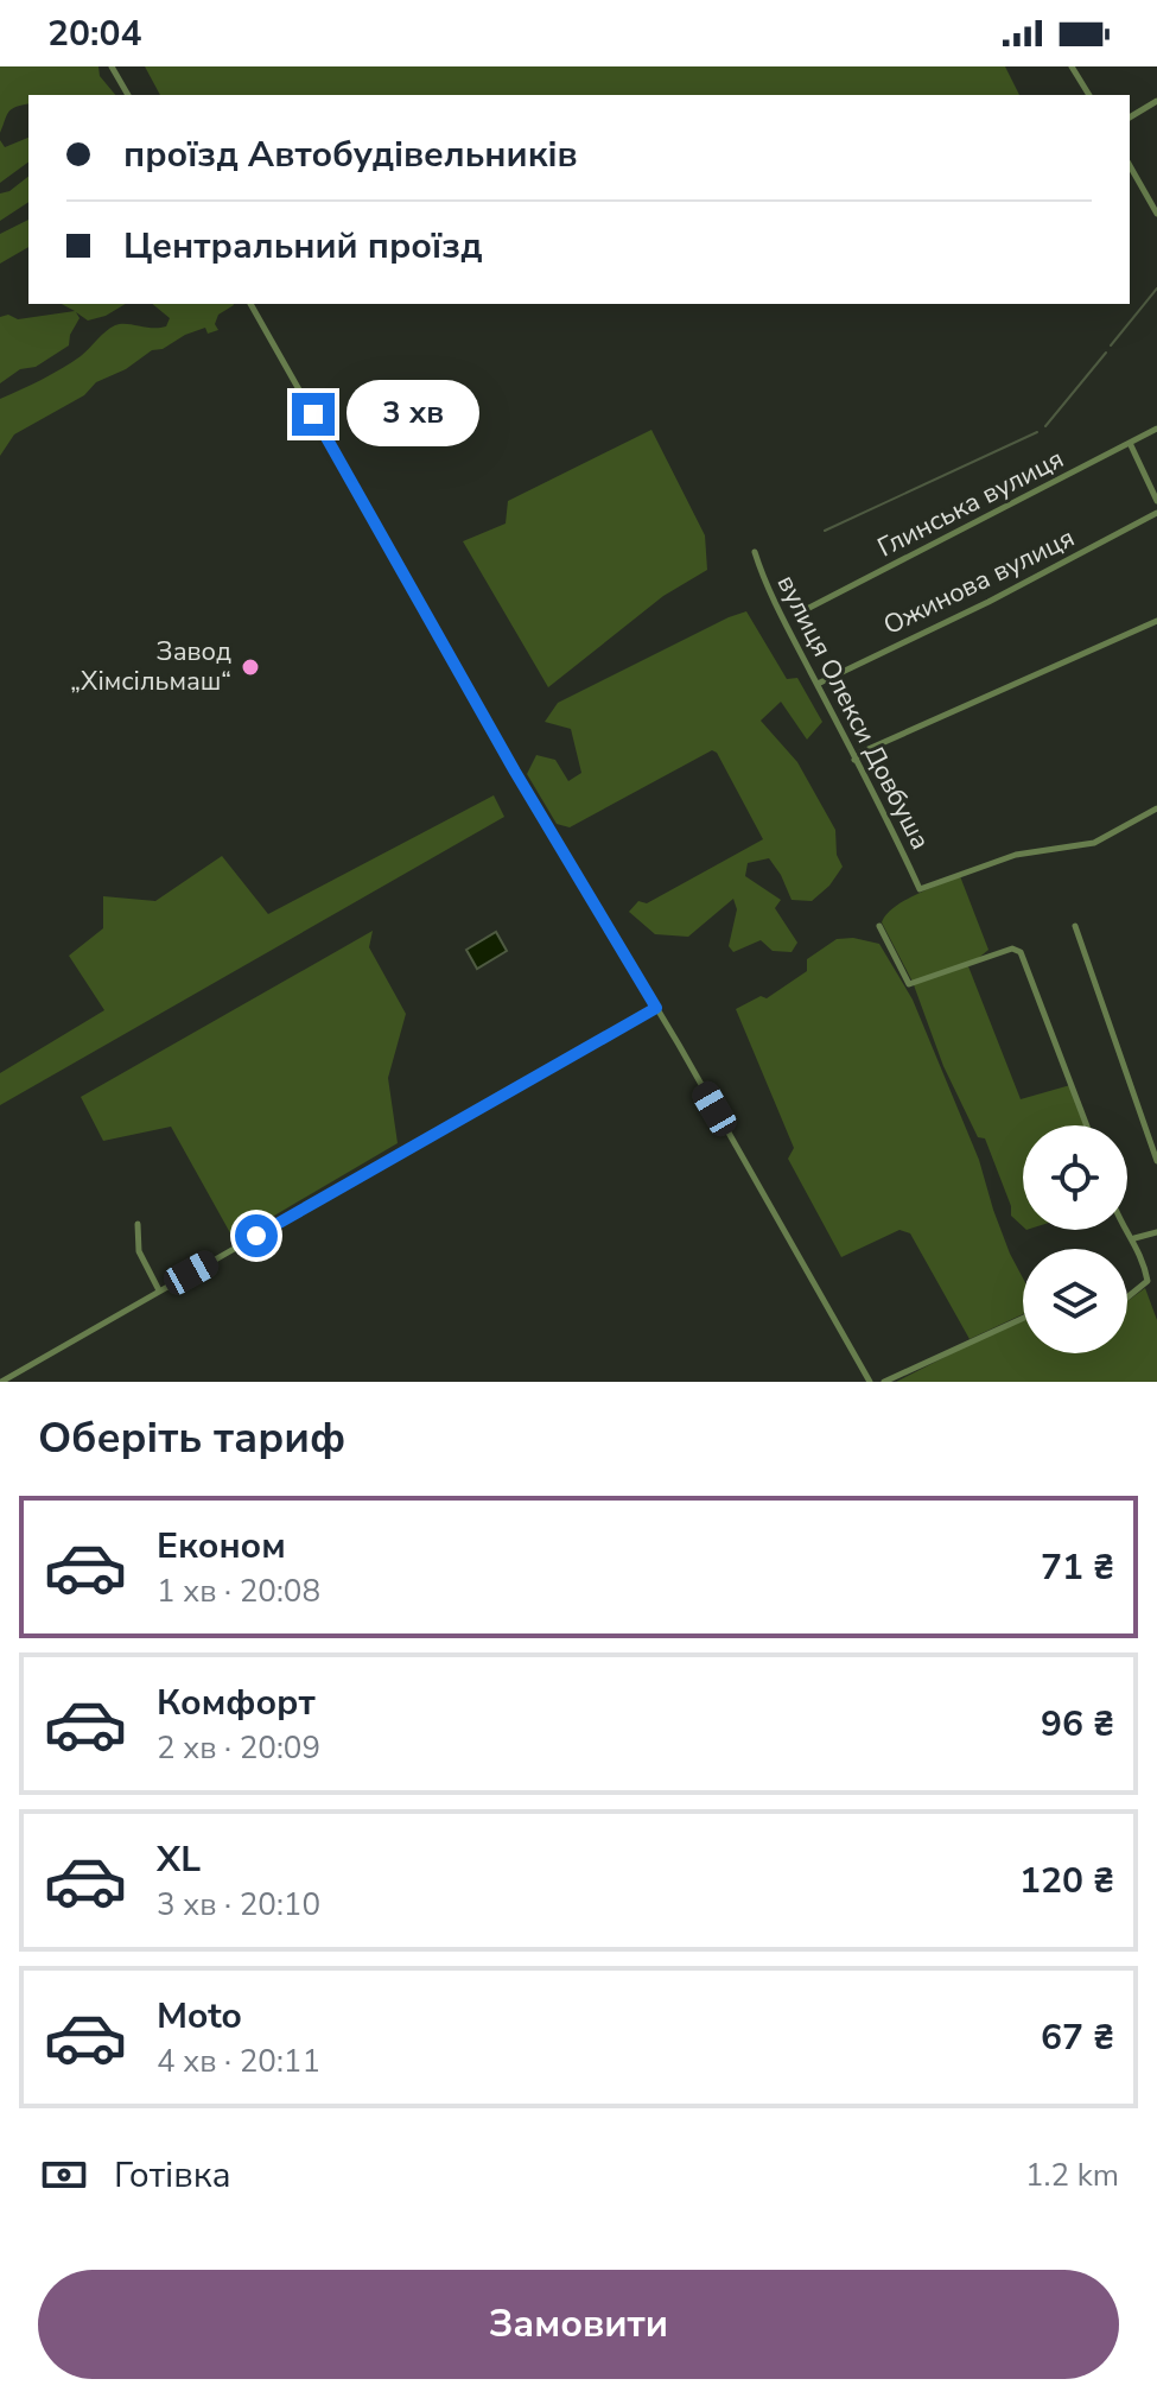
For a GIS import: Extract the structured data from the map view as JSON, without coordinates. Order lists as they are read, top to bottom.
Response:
{
  "streets": {
    "street": ["Глинська вулиця", "Ожинова вулиця", "вулиця Олекси Довбуша"]
  },
  "crossings": [
    ["Ожинова вулиця", "вулиця Олекси Довбуша"]
  ],
  "places": ["Завод „Хімсільмаш“"],
  "page": {
    "status": "20:04",
    "banner": ["проїзд Автобудівельників", "Центральний проїзд"],
    "bubble": "3 хв",
    "heading": "Оберіть тариф",
    "list": [
      {
        "name": "Економ",
        "note": "1 хв · 20:08",
        "value": "71 ₴"
      },
      {
        "name": "Комфорт",
        "note": "2 хв · 20:09",
        "value": "96 ₴"
      },
      {
        "name": "XL",
        "note": "3 хв · 20:10",
        "value": "120 ₴"
      },
      {
        "name": "Moto",
        "note": "4 хв · 20:11",
        "value": "67 ₴"
      }
    ],
    "pay": ["Готівка", "1.2 km"],
    "buttons": "Замовити"
  }
}
